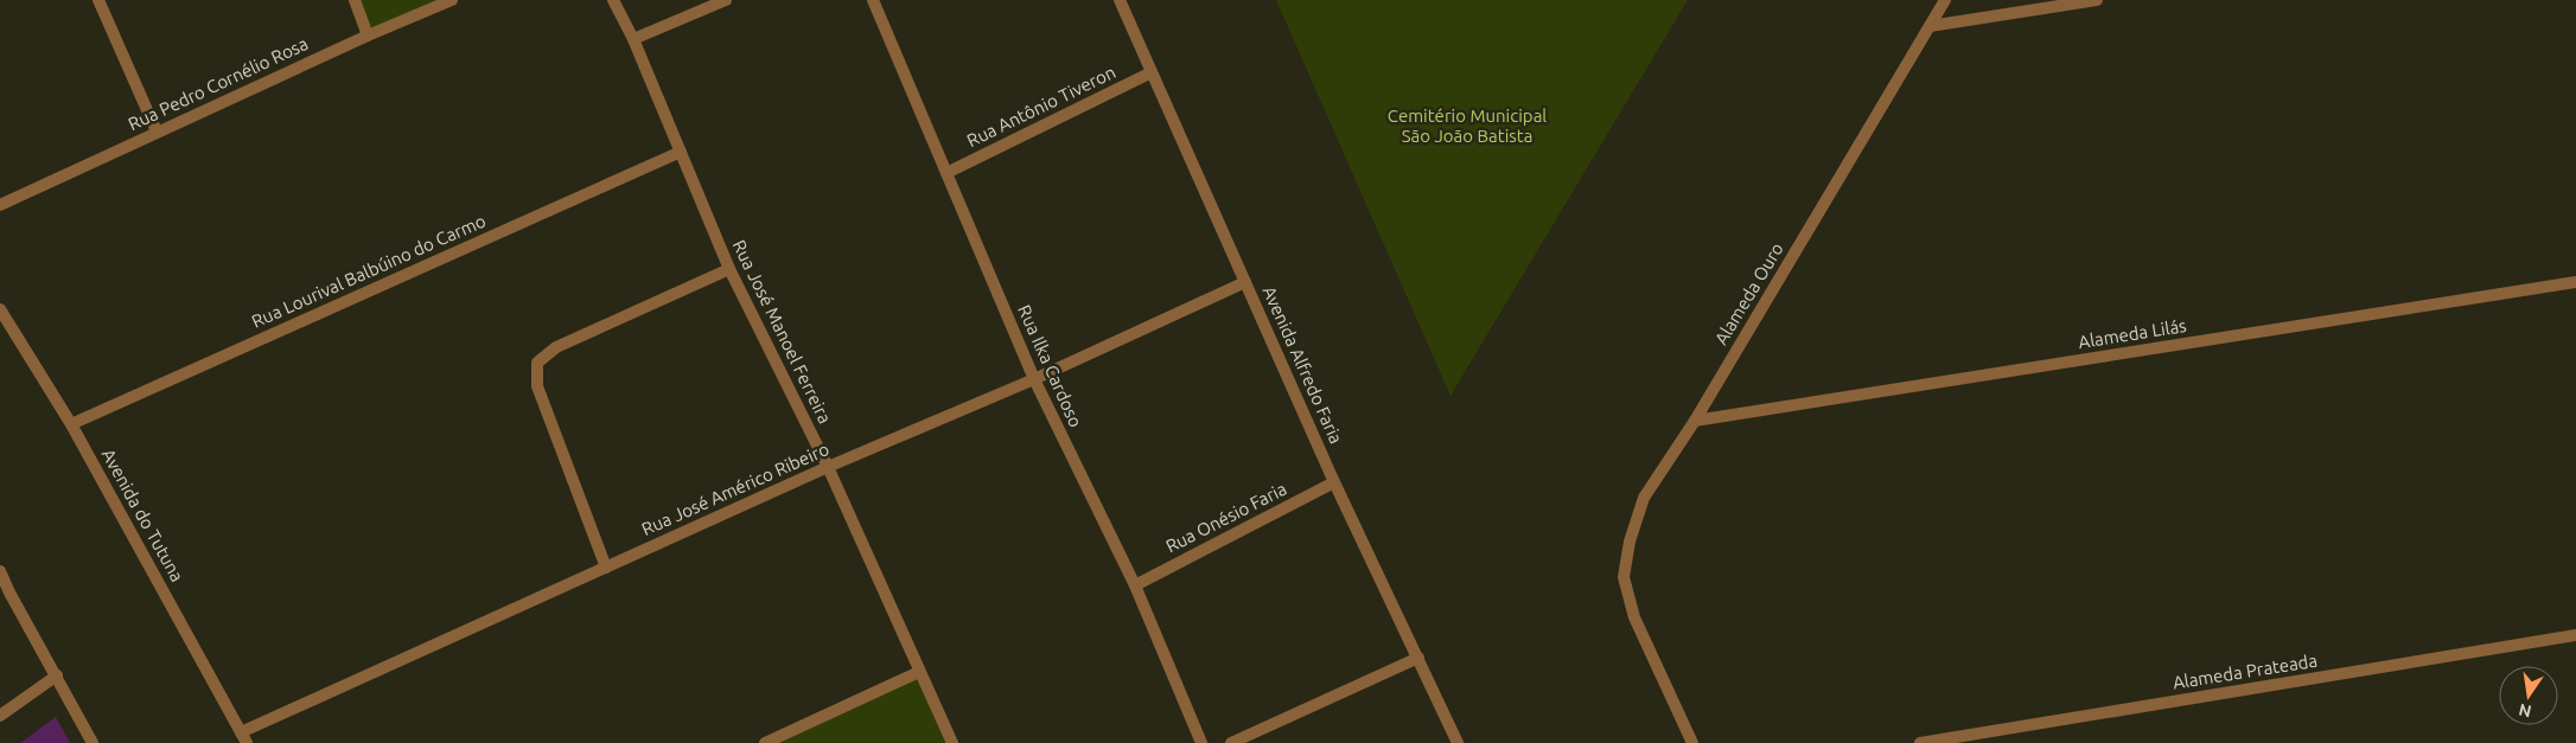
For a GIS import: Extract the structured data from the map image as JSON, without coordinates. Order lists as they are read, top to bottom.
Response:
{
  "streets": {
    "street": [
      "Rua Pedro Cornélio Rosa",
      "Rua Antônio Tiveron",
      "Rua Lourival Balbúino do Carmo",
      "Alameda Ouro",
      "Rua José Manoel Ferreira",
      "Alameda Lilás",
      "Avenida Alfredo Faria",
      "Rua Ilka Cardoso",
      "Rua José Américo Ribeiro",
      "Avenida do Tutuna",
      "Rua Onésio Faria",
      "Alameda Prateada"
    ]
  },
  "crossings": [
    ["Rua Antônio Tiveron", "Avenida Alfredo Faria"],
    ["Rua Antônio Tiveron", "Rua Ilka Cardoso"],
    ["Rua Lourival Balbúino do Carmo", "Rua José Manoel Ferreira"],
    ["Rua Lourival Balbúino do Carmo", "Avenida do Tutuna"],
    ["Alameda Ouro", "Alameda Lilás"],
    ["Rua José Manoel Ferreira", "Rua José Américo Ribeiro"],
    ["Avenida Alfredo Faria", "Rua José Américo Ribeiro"],
    ["Avenida Alfredo Faria", "Rua Onésio Faria"],
    ["Rua Ilka Cardoso", "Rua José Américo Ribeiro"],
    ["Rua Ilka Cardoso", "Rua Onésio Faria"],
    ["Rua José Américo Ribeiro", "Avenida do Tutuna"]
  ],
  "parks": ["Cemitério Municipal São João Batista"],
  "north": "bottom"
}
